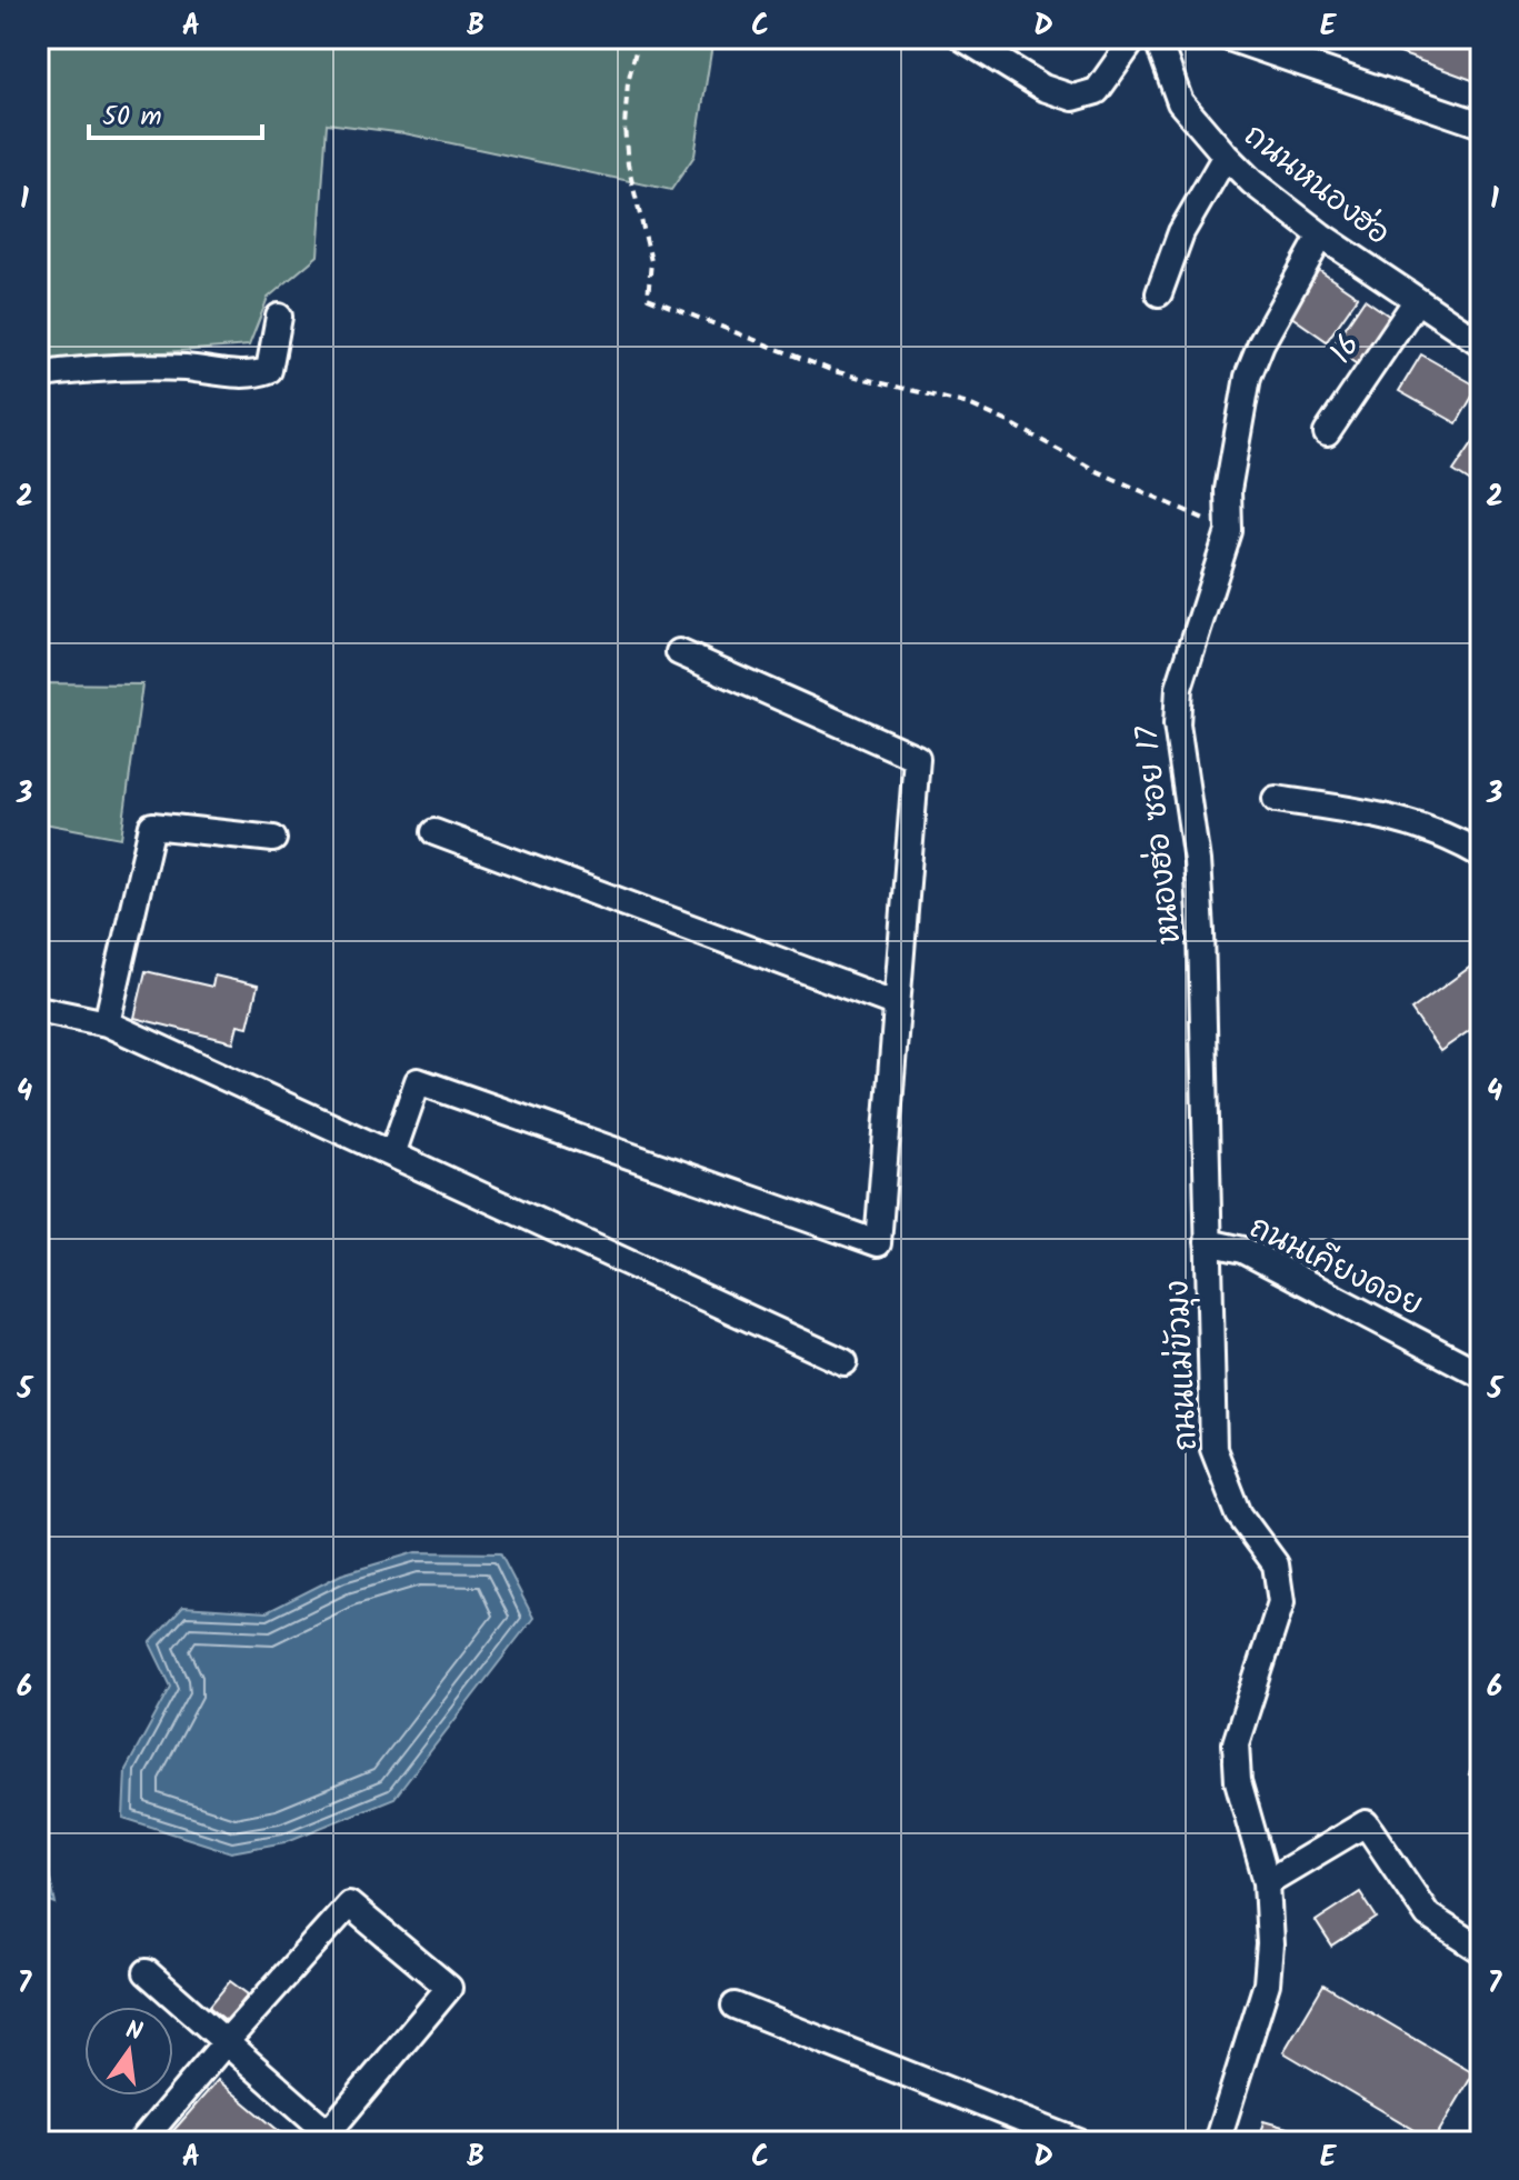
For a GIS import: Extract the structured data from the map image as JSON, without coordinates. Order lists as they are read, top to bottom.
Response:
{
  "streets": {
    "street": [
      "ถนนหนองฮ่อ",
      "16",
      "หนองฮ่อ ซอย 17",
      "ถนนเคียงดอย",
      "ถนนแม่ขัวมุง"
    ]
  },
  "crossings": [
    ["ถนนหนองฮ่อ", "16"],
    ["ถนนหนองฮ่อ", "หนองฮ่อ ซอย 17"],
    ["หนองฮ่อ ซอย 17", "ถนนเคียงดอย"],
    ["หนองฮ่อ ซอย 17", "ถนนแม่ขัวมุง"],
    ["ถนนเคียงดอย", "ถนนแม่ขัวมุง"]
  ],
  "scale_bar": "50 m",
  "north": "top",
  "grid": {
    "columns": [
      "A",
      "B",
      "C",
      "D",
      "E"
    ],
    "rows": [
      "1",
      "2",
      "3",
      "4",
      "5",
      "6",
      "7"
    ]
  }
}
